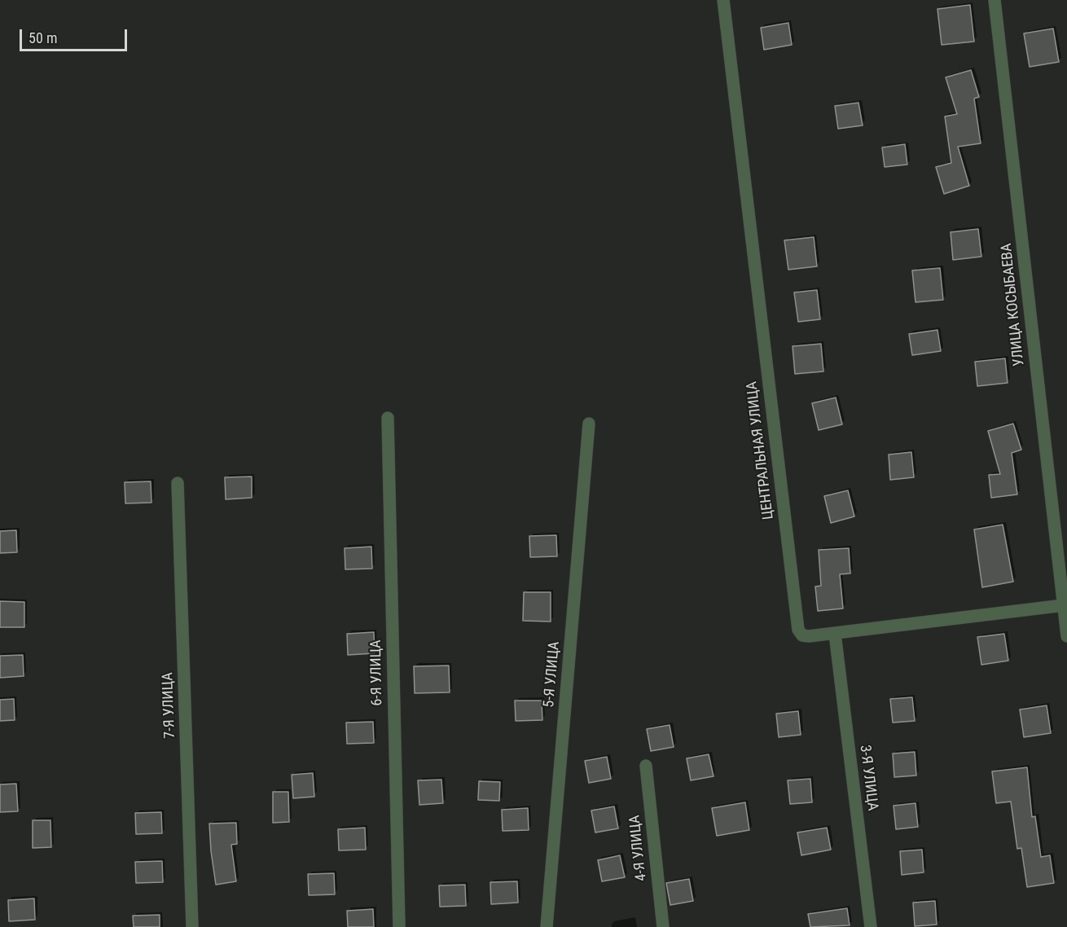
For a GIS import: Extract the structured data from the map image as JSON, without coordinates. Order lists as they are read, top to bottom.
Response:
{
  "streets": {
    "street": [
      "УЛИЦА КОСЫБАЕВА",
      "ЦЕНТРАЛЬНАЯ УЛИЦА",
      "6-Я УЛИЦА",
      "5-Я УЛИЦА",
      "7-Я УЛИЦА",
      "3-Я УЛИЦА",
      "4-Я УЛИЦА"
    ]
  },
  "crossings": [
    ["УЛИЦА КОСЫБАЕВА", "ЦЕНТРАЛЬНАЯ УЛИЦА"],
    ["ЦЕНТРАЛЬНАЯ УЛИЦА", "3-Я УЛИЦА"]
  ],
  "scale_bar": "50 m"
}
